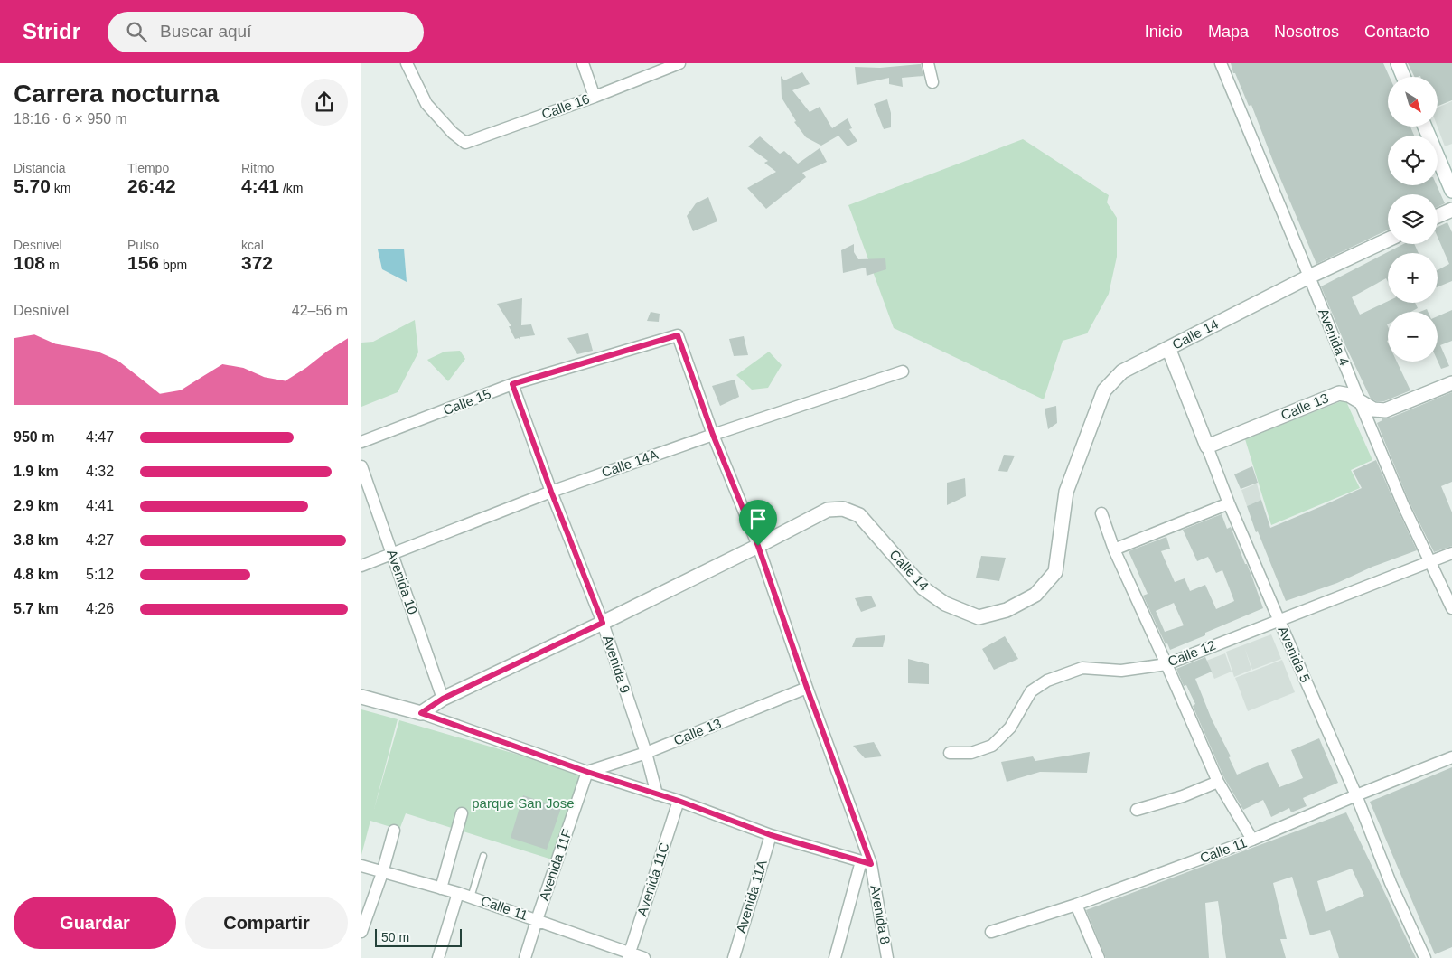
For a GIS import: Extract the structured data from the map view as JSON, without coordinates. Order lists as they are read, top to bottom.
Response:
{
  "streets": {
    "street": [
      "Calle 16",
      "Calle 14",
      "Avenida 4",
      "Calle 15",
      "Calle 13",
      "Calle 14A",
      "Avenida 10",
      "Calle 12",
      "Avenida 5",
      "Avenida 9",
      "Calle 11",
      "Avenida 11F",
      "Avenida 11C",
      "Avenida 11A",
      "Avenida 8"
    ]
  },
  "crossings": [
    ["Calle 14", "Avenida 4"],
    ["Calle 14", "Avenida 10"],
    ["Calle 14", "Avenida 5"],
    ["Calle 14", "Avenida 9"],
    ["Calle 14", "Avenida 8"],
    ["Avenida 4", "Calle 13"],
    ["Avenida 4", "Calle 12"],
    ["Calle 15", "Avenida 9"],
    ["Calle 15", "Avenida 8"],
    ["Calle 13", "Avenida 5"],
    ["Calle 13", "Avenida 9"],
    ["Calle 13", "Avenida 11F"],
    ["Calle 13", "Avenida 8"],
    ["Calle 14A", "Avenida 10"],
    ["Calle 14A", "Avenida 9"],
    ["Calle 14A", "Avenida 8"],
    ["Calle 12", "Avenida 5"],
    ["Avenida 5", "Calle 11"],
    ["Calle 11", "Avenida 11F"],
    ["Calle 11", "Avenida 11C"]
  ],
  "parks": ["parque San Jose"],
  "scale_bar": "50 m",
  "north": "bottom right",
  "page": {
    "header": "Stridr",
    "search": "Buscar aquí",
    "nav": [
      "Inicio",
      "Mapa",
      "Nosotros",
      "Contacto"
    ],
    "heading": ["Carrera nocturna", "18:16 · 6 × 950 m"],
    "map_buttons": ["+", "−"],
    "stats": [
      ["Distancia", "5.70 km"],
      ["Tiempo", "26:42"],
      ["Ritmo", "4:41 /km"],
      ["Desnivel", "108 m"],
      ["Pulso", "156 bpm"],
      ["kcal", "372"]
    ],
    "chart": ["Desnivel", "42–56 m"],
    "list": [
      {
        "name": "950 m",
        "note": "4:47"
      },
      {
        "name": "1.9 km",
        "note": "4:32"
      },
      {
        "name": "2.9 km",
        "note": "4:41"
      },
      {
        "name": "3.8 km",
        "note": "4:27"
      },
      {
        "name": "4.8 km",
        "note": "5:12"
      },
      {
        "name": "5.7 km",
        "note": "4:26"
      }
    ],
    "buttons": ["Guardar", "Compartir"],
    "scale": "50 m"
  }
}
